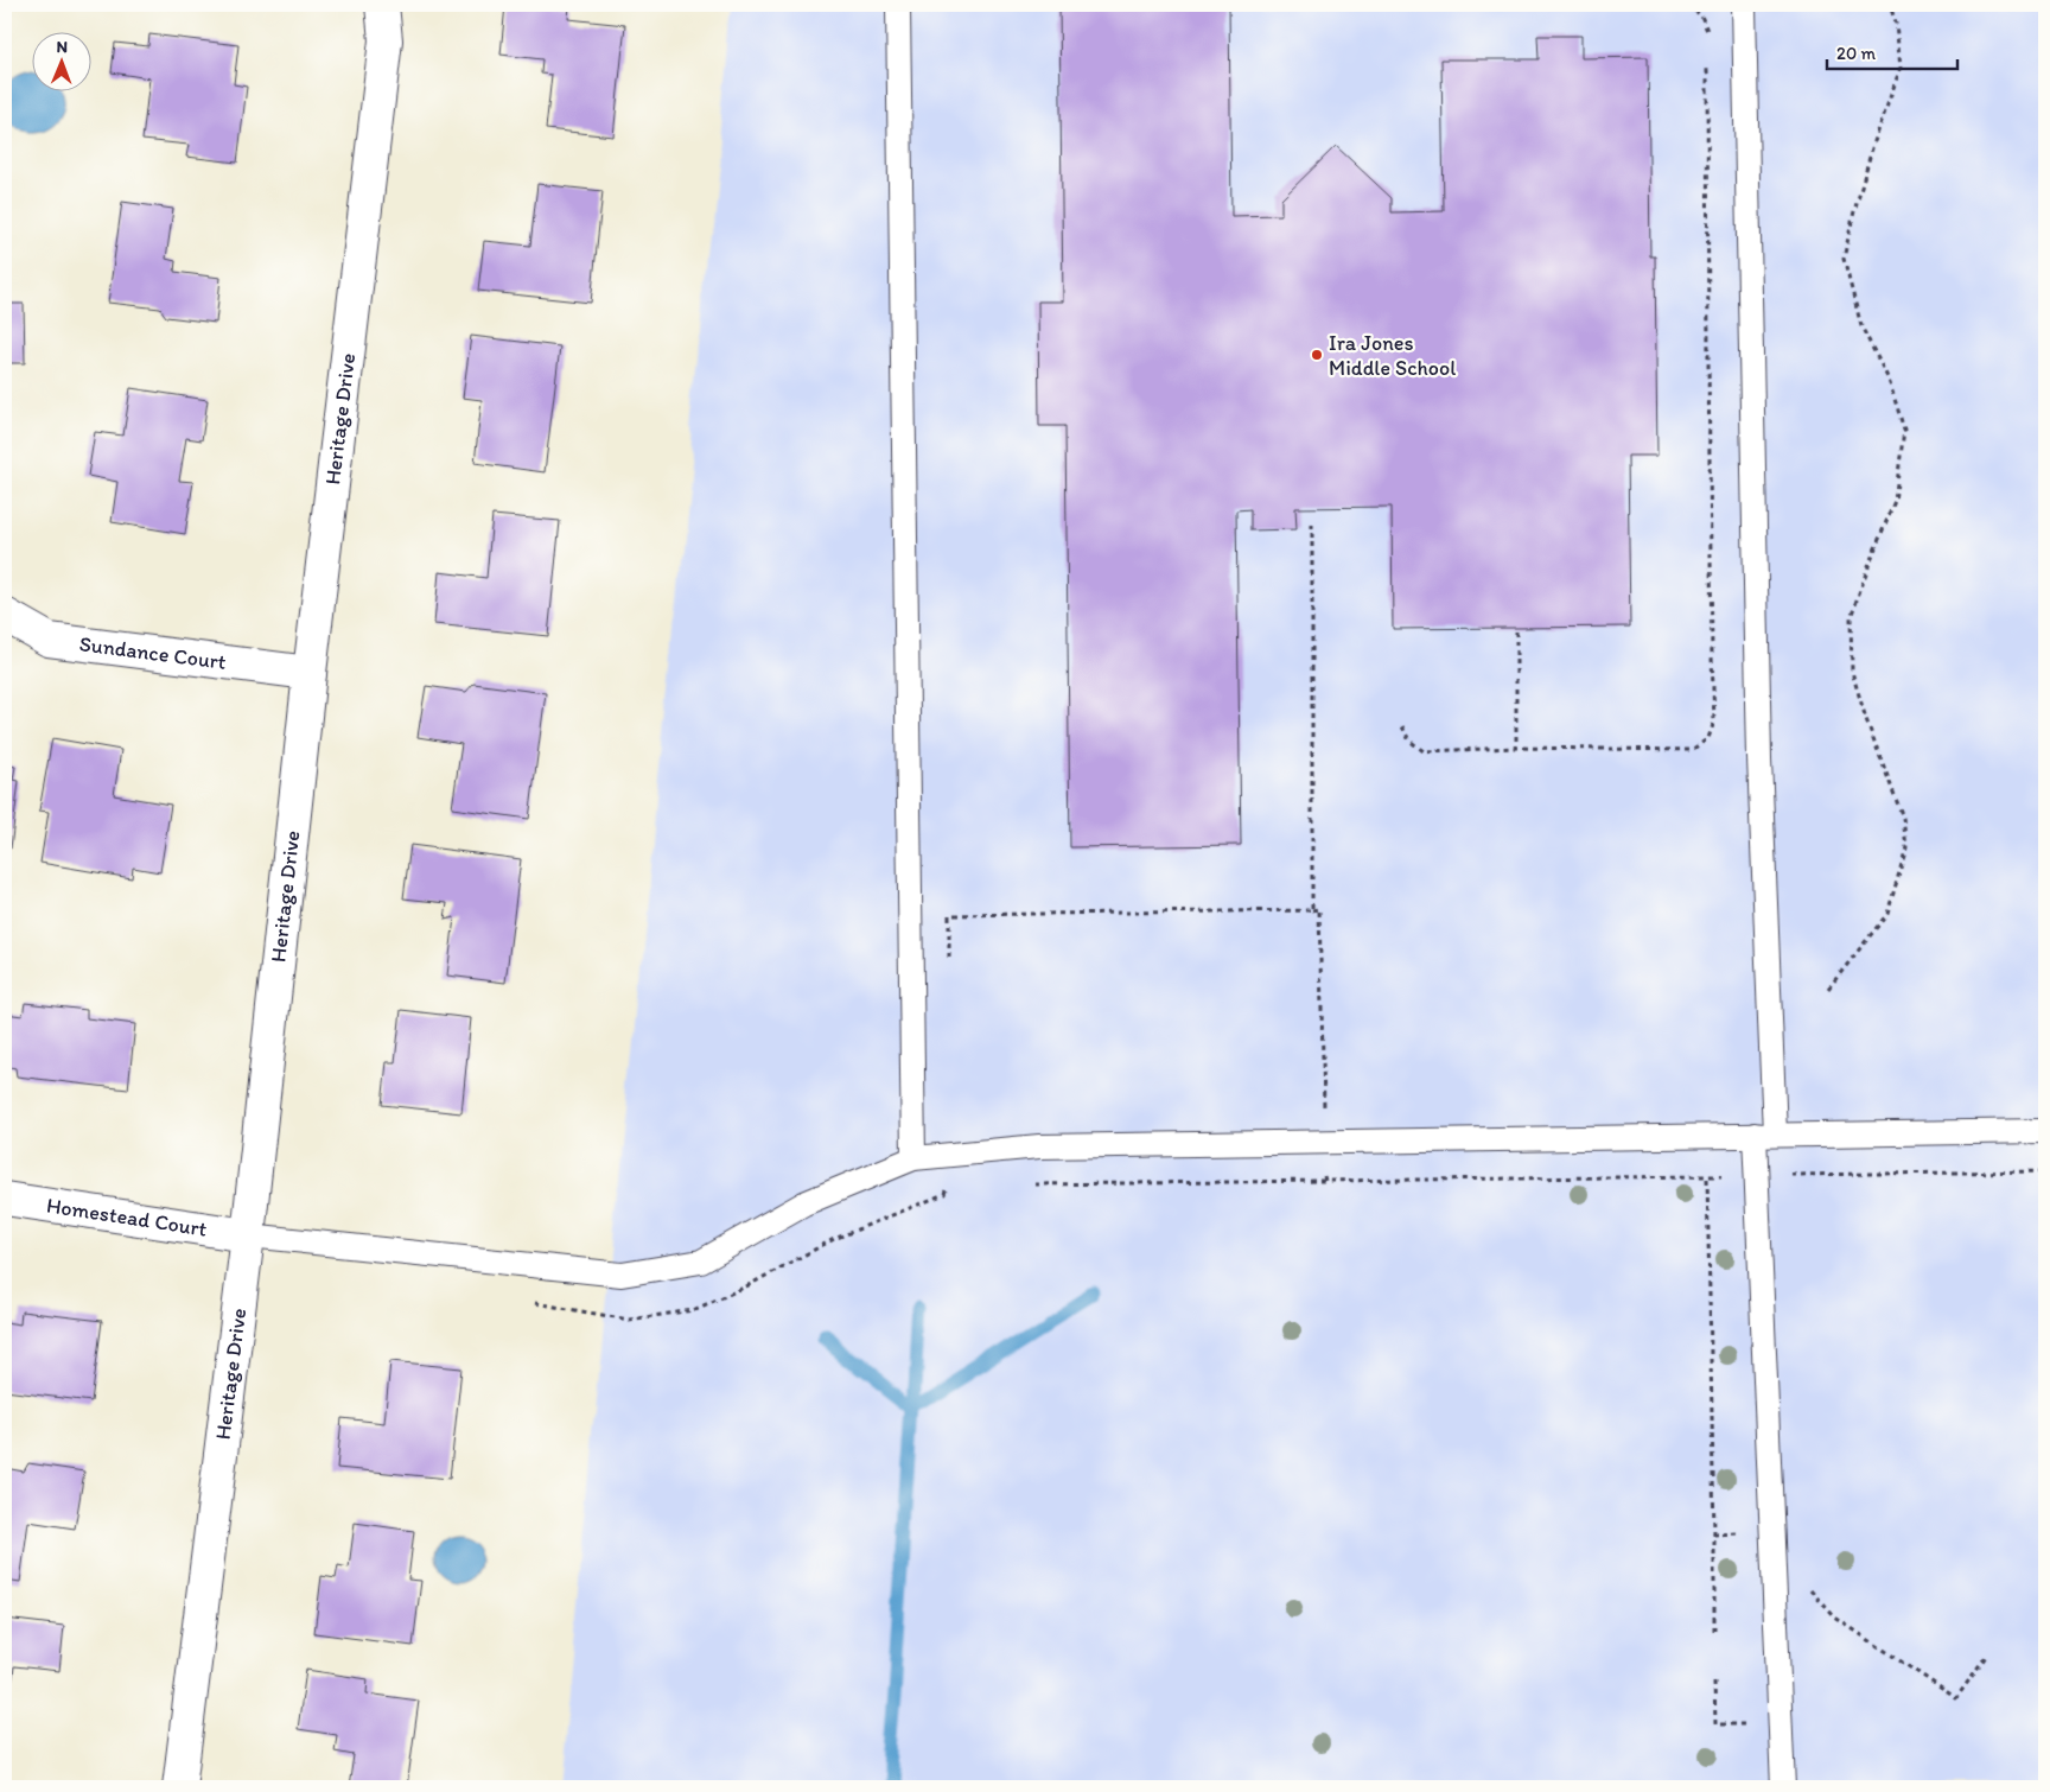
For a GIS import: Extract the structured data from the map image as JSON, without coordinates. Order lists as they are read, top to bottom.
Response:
{
  "streets": {
    "street": ["Heritage Drive", "Sundance Court", "Homestead Court"]
  },
  "crossings": [
    ["Heritage Drive", "Sundance Court"],
    ["Heritage Drive", "Homestead Court"]
  ],
  "places": ["Ira Jones Middle School"],
  "scale_bar": "20 m",
  "north": "top"
}
